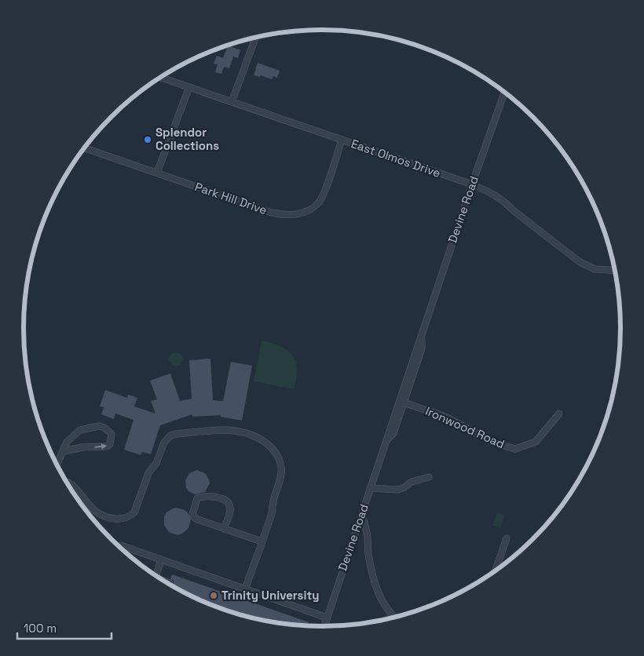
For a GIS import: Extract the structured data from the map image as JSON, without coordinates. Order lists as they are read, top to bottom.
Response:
{
  "streets": {
    "street": [
      "East Olmos Drive",
      "Park Hill Drive",
      "Devine Road",
      "Ironwood Road"
    ]
  },
  "crossings": [
    ["East Olmos Drive", "Park Hill Drive"],
    ["East Olmos Drive", "Devine Road"],
    ["Devine Road", "Ironwood Road"]
  ],
  "places": ["Splendor Collections", "Trinity University"],
  "scale_bar": "100 m"
}
